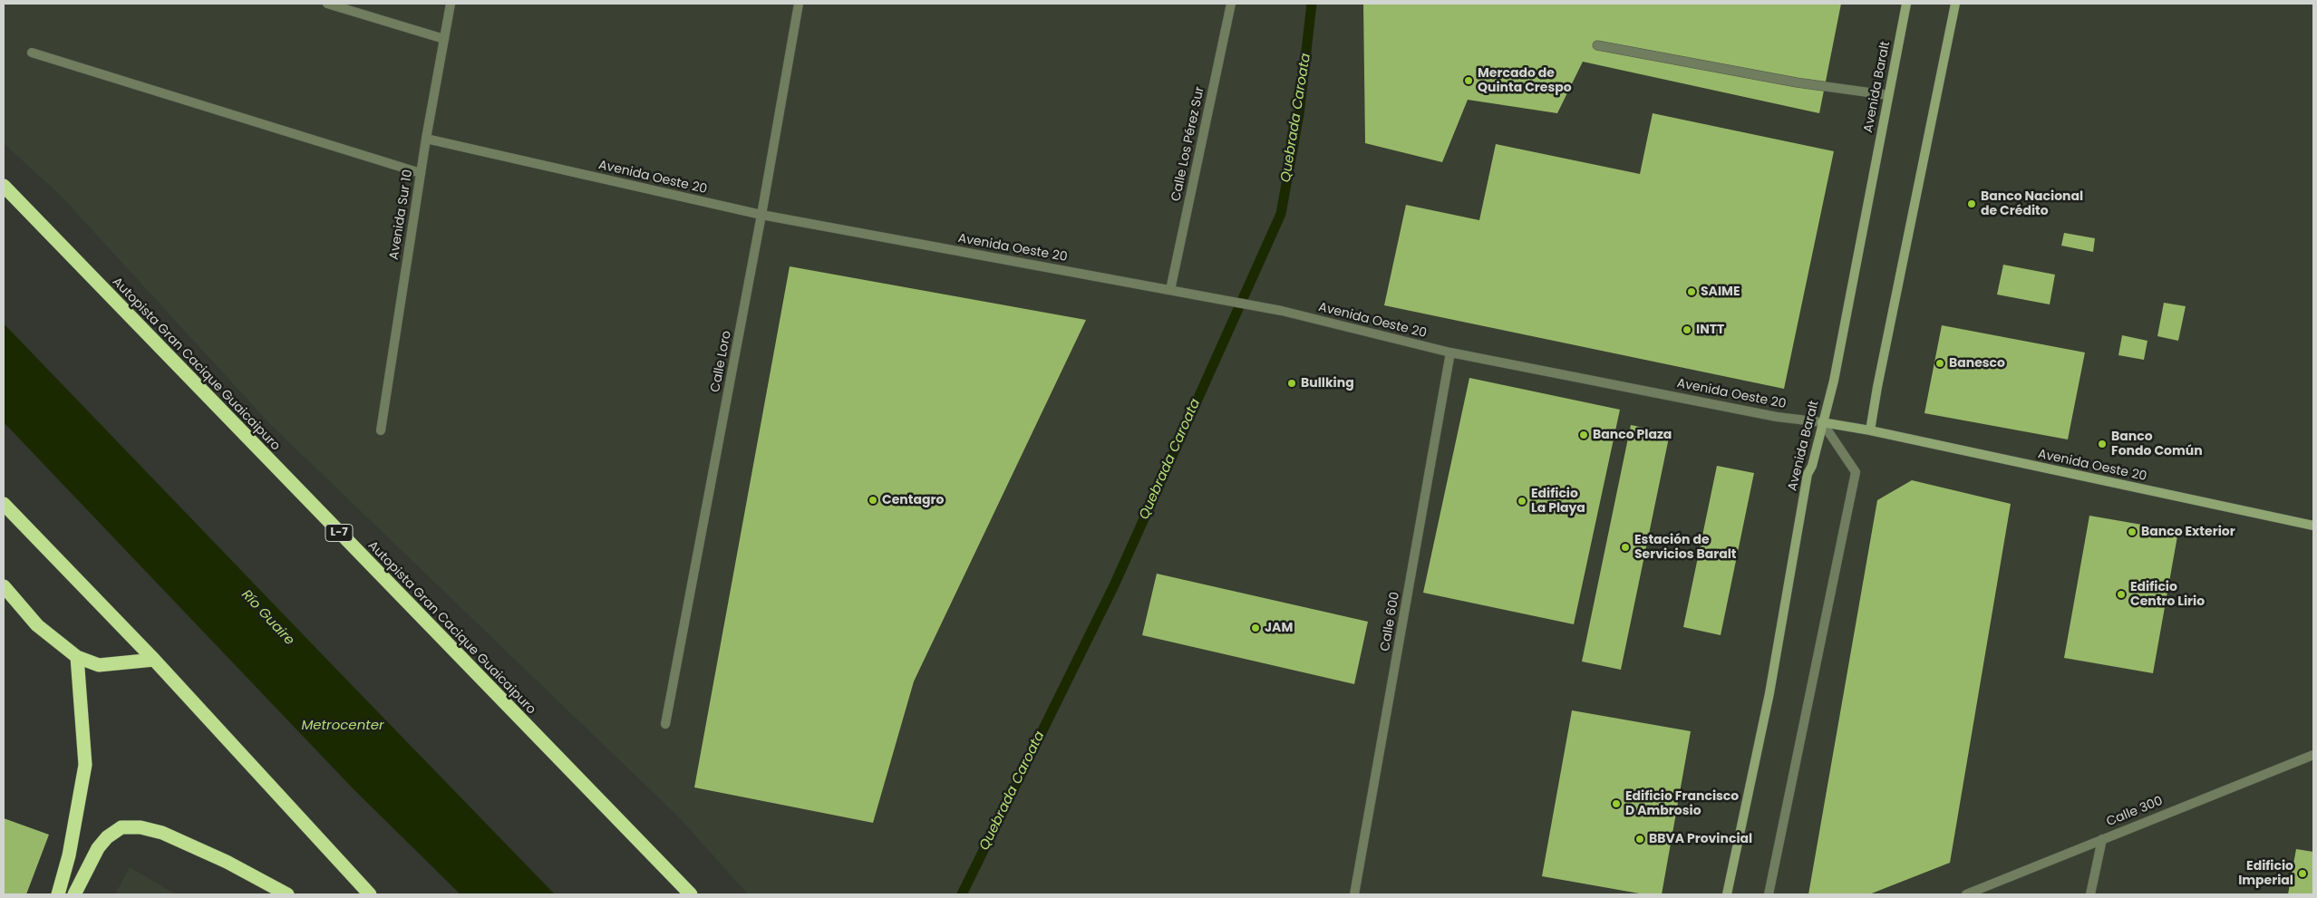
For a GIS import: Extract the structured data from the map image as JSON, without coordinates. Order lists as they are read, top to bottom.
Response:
{
  "streets": {
    "highway": ["Autopista Gran Cacique Guaicaipuro", "L-7"],
    "main road": ["Avenida Baralt", "Avenida Oeste 20"],
    "street": [
      "Calle Los Pérez Sur",
      "Avenida Sur 10",
      "Calle Loro",
      "Calle 600",
      "Calle 300"
    ]
  },
  "crossings": [
    ["Avenida Baralt", "Avenida Oeste 20"],
    ["Calle Los Pérez Sur", "Avenida Oeste 20"],
    ["Avenida Oeste 20", "Avenida Sur 10"],
    ["Avenida Oeste 20", "Calle Loro"],
    ["Avenida Oeste 20", "Calle 600"]
  ],
  "water": ["Quebrada Caroata", "Río Guaire", "Metrocenter"],
  "places": [
    "Mercado de Quinta Crespo",
    "Banco Nacional de Crédito",
    "SAIME",
    "INTT",
    "Banesco",
    "Bullking",
    "Banco Plaza",
    "Banco Fondo Común",
    "Centagro",
    "Edificio La Playa",
    "Banco Exterior",
    "Estación de Servicios Baralt",
    "Edificio Centro Lirio",
    "JAM",
    "Edificio Francisco D Ambrosio",
    "BBVA Provincial",
    "Edificio Imperial"
  ]
}
